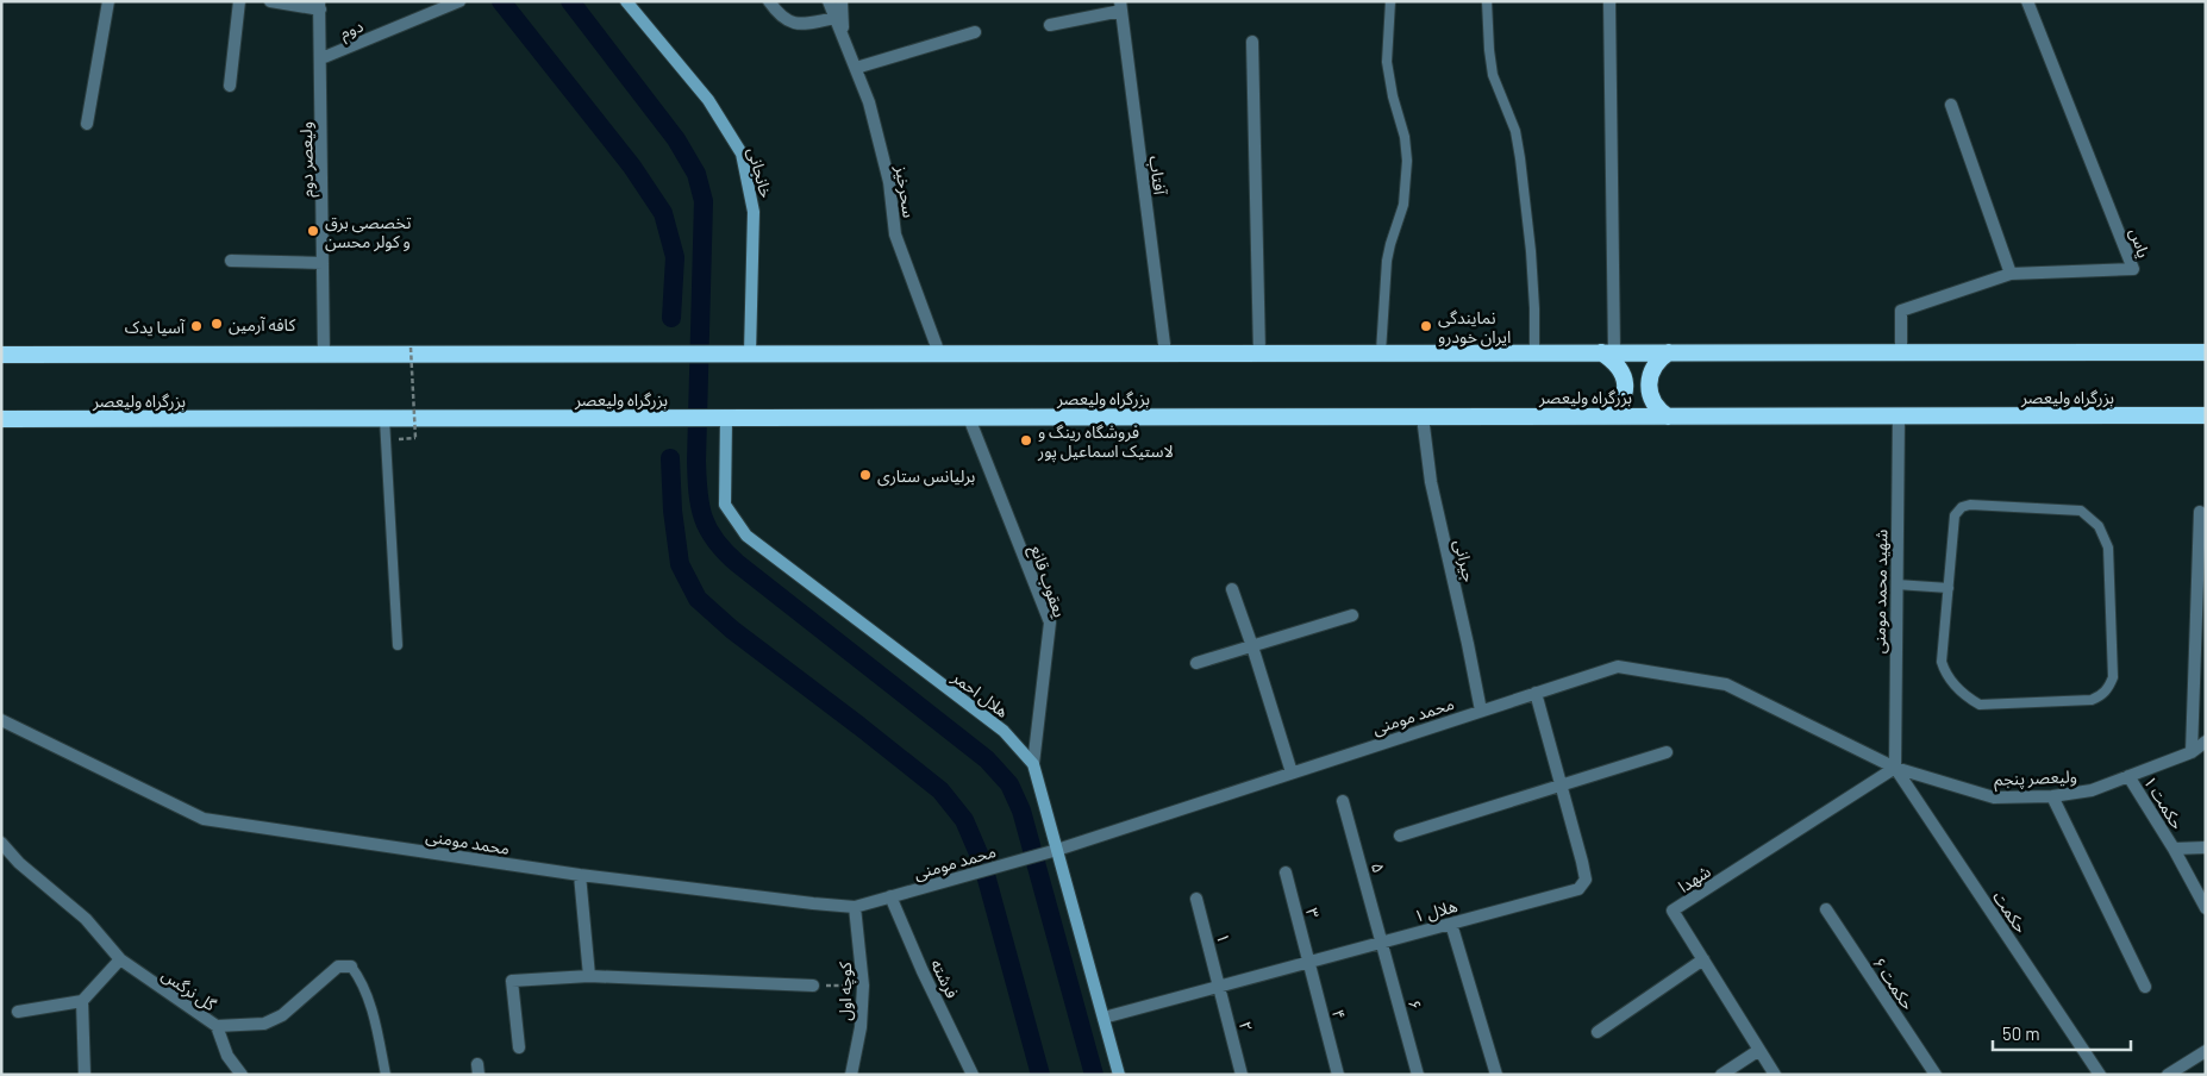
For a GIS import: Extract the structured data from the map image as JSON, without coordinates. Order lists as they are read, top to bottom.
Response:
{
  "streets": {
    "highway": ["بزرگراه ولیعصر"],
    "main road": ["خانجانی", "هلال احمر"],
    "street": [
      "دوم",
      "ولیعصر دوم",
      "آفتاب",
      "سحرخیز",
      "یاس",
      "جیرانی",
      "یعقوب قانع",
      "شهید محمد مومنی",
      "محمد مومنی",
      "ولیعصر پنجم",
      "حکمت ۱",
      "۵",
      "شهدا",
      "هلال ۱",
      "حکمت",
      "۳",
      "۱",
      "فرشته",
      "حکمت ۶",
      "گل نرگس",
      "کوچه اول",
      "۶",
      "۴",
      "۲"
    ]
  },
  "crossings": [
    ["دوم", "ولیعصر دوم"],
    ["بزرگراه ولیعصر", "جیرانی"],
    ["بزرگراه ولیعصر", "یعقوب قانع"],
    ["بزرگراه ولیعصر", "شهید محمد مومنی"],
    ["بزرگراه ولیعصر", "هلال احمر"],
    ["جیرانی", "محمد مومنی"],
    ["یعقوب قانع", "هلال احمر"],
    ["شهید محمد مومنی", "محمد مومنی"],
    ["شهید محمد مومنی", "ولیعصر پنجم"],
    ["شهید محمد مومنی", "شهدا"],
    ["شهید محمد مومنی", "حکمت"],
    ["هلال احمر", "محمد مومنی"],
    ["هلال احمر", "هلال ۱"],
    ["محمد مومنی", "ولیعصر پنجم"],
    ["محمد مومنی", "شهدا"],
    ["محمد مومنی", "هلال ۱"],
    ["محمد مومنی", "حکمت"],
    ["محمد مومنی", "فرشته"],
    ["محمد مومنی", "کوچه اول"],
    ["ولیعصر پنجم", "حکمت ۱"],
    ["ولیعصر پنجم", "شهدا"],
    ["ولیعصر پنجم", "حکمت"],
    ["۵", "هلال ۱"],
    ["۵", "۶"],
    ["شهدا", "حکمت"],
    ["هلال ۱", "۳"],
    ["هلال ۱", "۱"],
    ["هلال ۱", "۶"],
    ["هلال ۱", "۴"],
    ["هلال ۱", "۲"],
    ["۳", "۴"],
    ["۱", "۲"]
  ],
  "places": [
    "تخصصی برق و کولر محسن",
    "کافه آرمین",
    "آسیا یدک",
    "نمایندگی ایران خودرو",
    "فروشگاه رینگ و لاستیک اسماعیل پور",
    "برلیانس ستاری"
  ],
  "scale_bar": "50 m"
}
